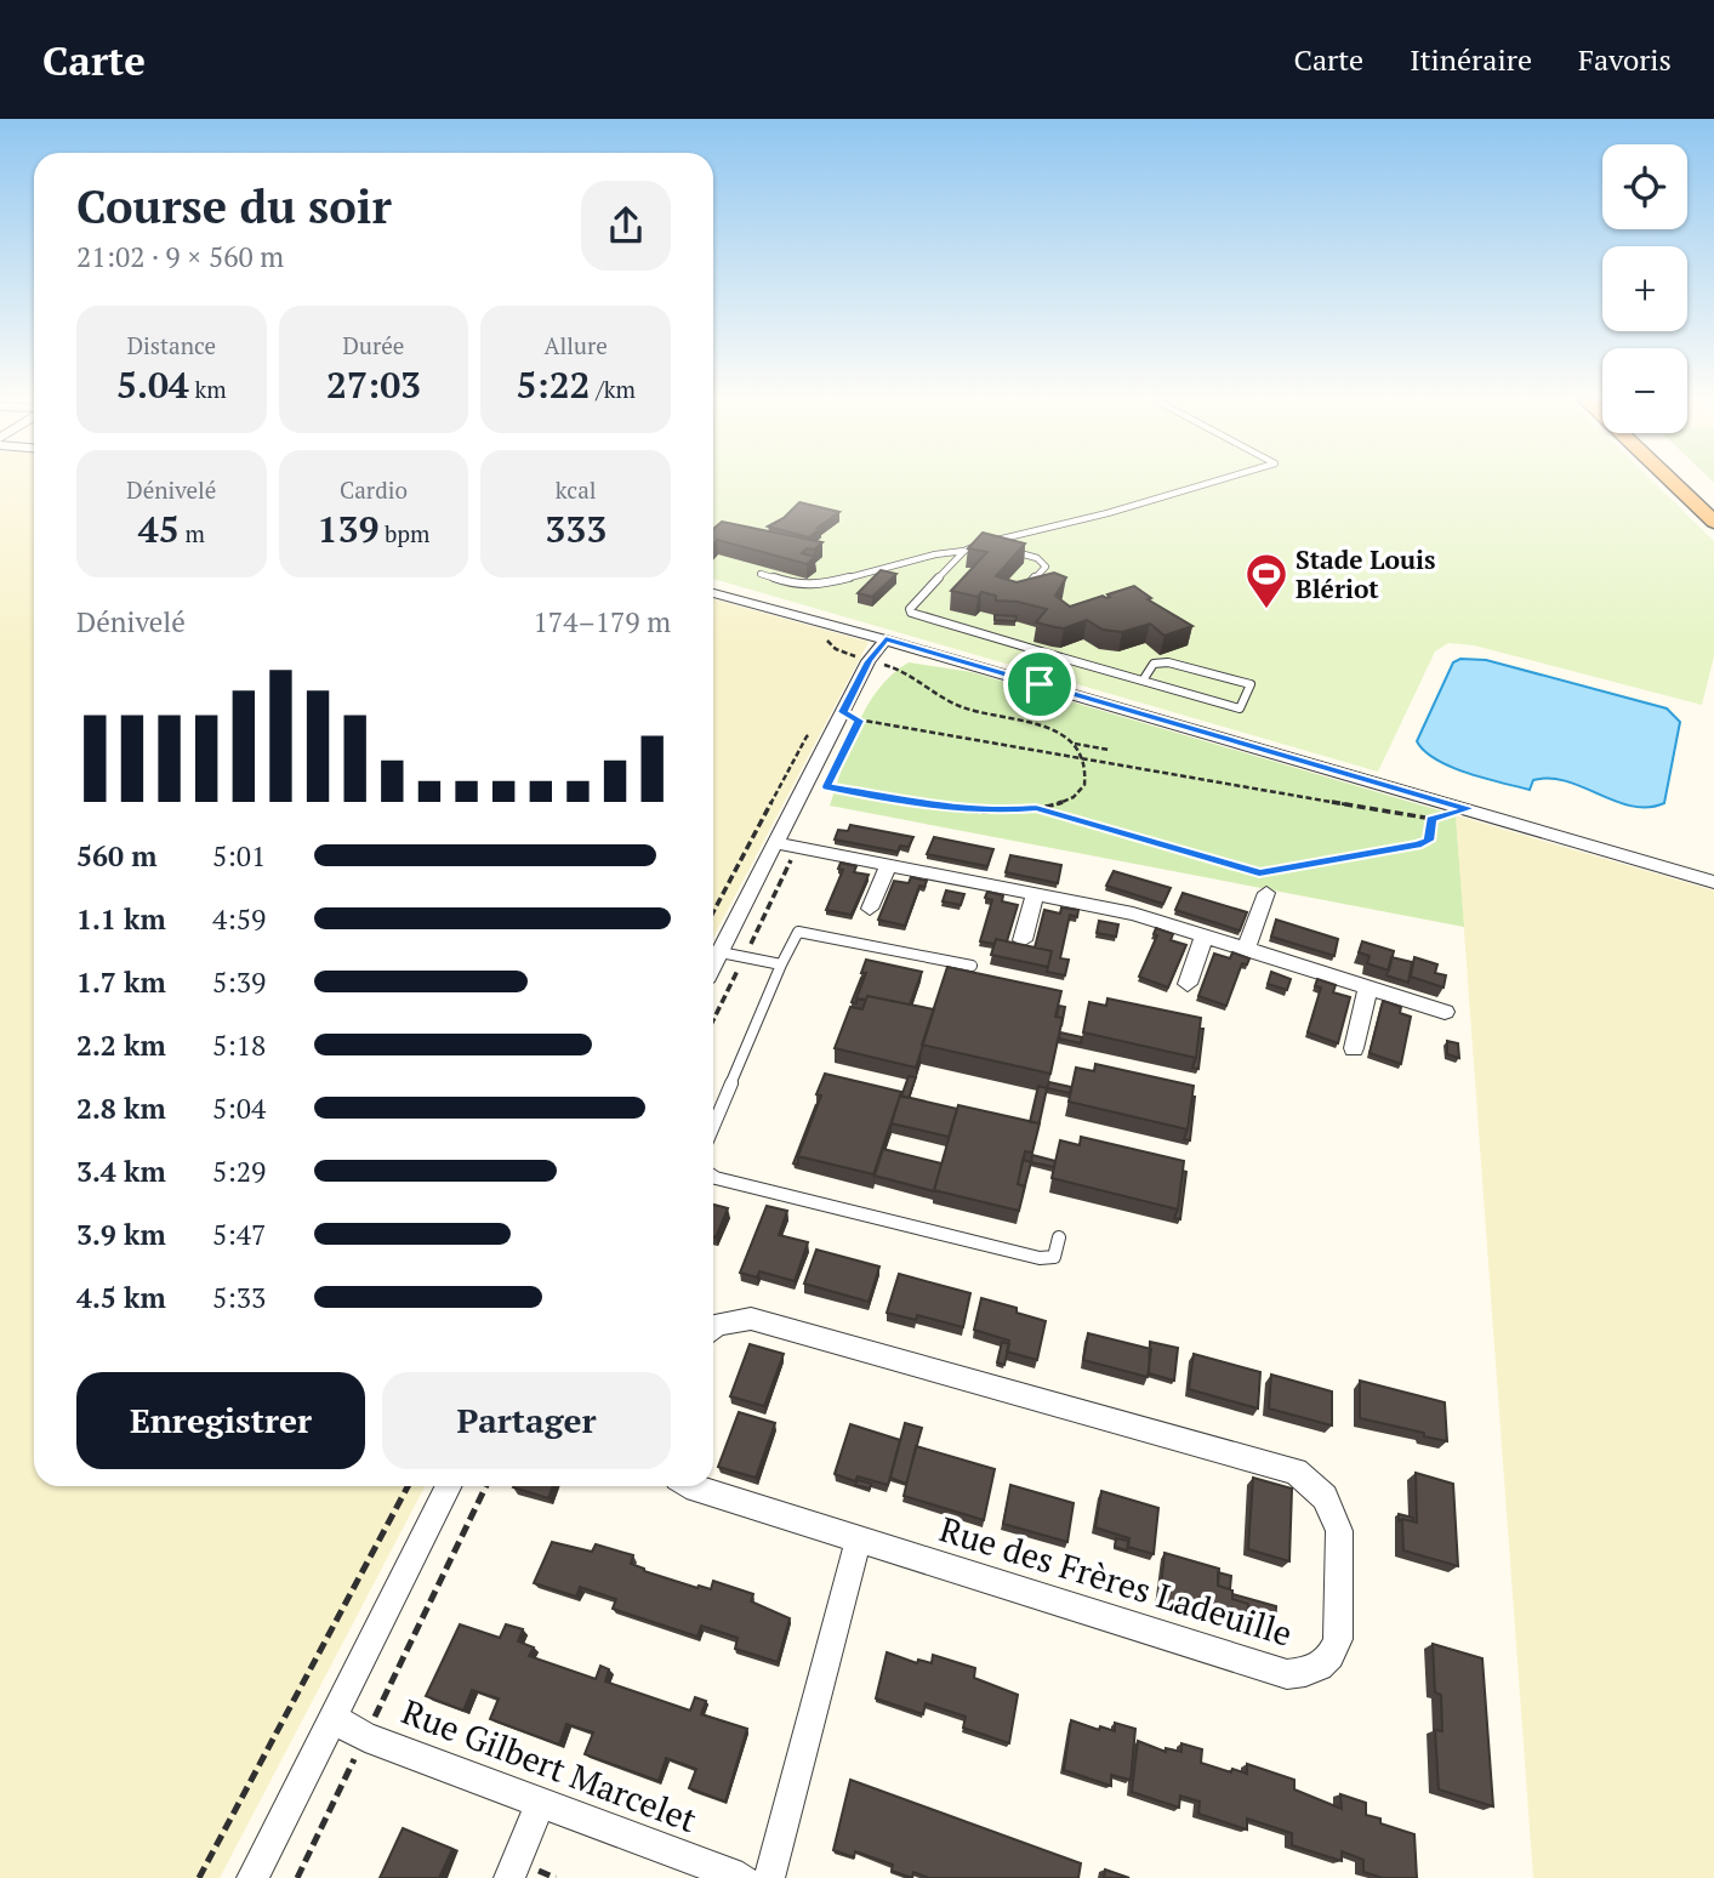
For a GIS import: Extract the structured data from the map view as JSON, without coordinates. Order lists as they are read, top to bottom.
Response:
{
  "streets": {
    "street": ["Rue des Frères Ladeuille", "Rue Gilbert Marcelet"]
  },
  "places": {
    "sports": ["Stade Louis Blériot"]
  },
  "page": {
    "header": "Carte",
    "nav": ["Carte", "Itinéraire", "Favoris"],
    "map_buttons": ["+", "−"],
    "heading": ["Course du soir", "21:02 · 9 × 560 m"],
    "stats": [
      ["Distance", "5.04 km"],
      ["Durée", "27:03"],
      ["Allure", "5:22 /km"],
      ["Dénivelé", "45 m"],
      ["Cardio", "139 bpm"],
      ["kcal", "333"]
    ],
    "chart": ["Dénivelé", "174–179 m"],
    "list": [
      {
        "name": "560 m",
        "note": "5:01"
      },
      {
        "name": "1.1 km",
        "note": "4:59"
      },
      {
        "name": "1.7 km",
        "note": "5:39"
      },
      {
        "name": "2.2 km",
        "note": "5:18"
      },
      {
        "name": "2.8 km",
        "note": "5:04"
      },
      {
        "name": "3.4 km",
        "note": "5:29"
      },
      {
        "name": "3.9 km",
        "note": "5:47"
      },
      {
        "name": "4.5 km",
        "note": "5:33"
      }
    ],
    "buttons": ["Enregistrer", "Partager"]
  }
}
